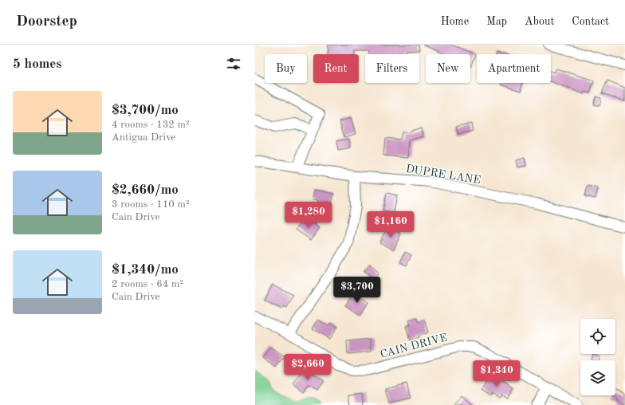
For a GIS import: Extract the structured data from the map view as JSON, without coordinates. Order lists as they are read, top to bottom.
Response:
{
  "streets": {
    "street": ["DUPRE LANE", "CAIN DRIVE"]
  },
  "page": {
    "header": "Doorstep",
    "nav": [
      "Home",
      "Map",
      "About",
      "Contact"
    ],
    "heading": "5 homes",
    "chip": [
      "Buy",
      "Rent",
      "Filters",
      "New",
      "Apartment"
    ],
    "list": [
      {
        "name": "$3,700/mo",
        "note": "4 rooms · 132 m² · Antigua Drive"
      },
      {
        "name": "$2,660/mo",
        "note": "3 rooms · 110 m² · Cain Drive"
      },
      {
        "name": "$1,340/mo",
        "note": "2 rooms · 64 m² · Cain Drive"
      }
    ],
    "price": [
      "$1,280",
      "$1,160",
      "$3,700",
      "$2,660",
      "$1,340"
    ]
  }
}
